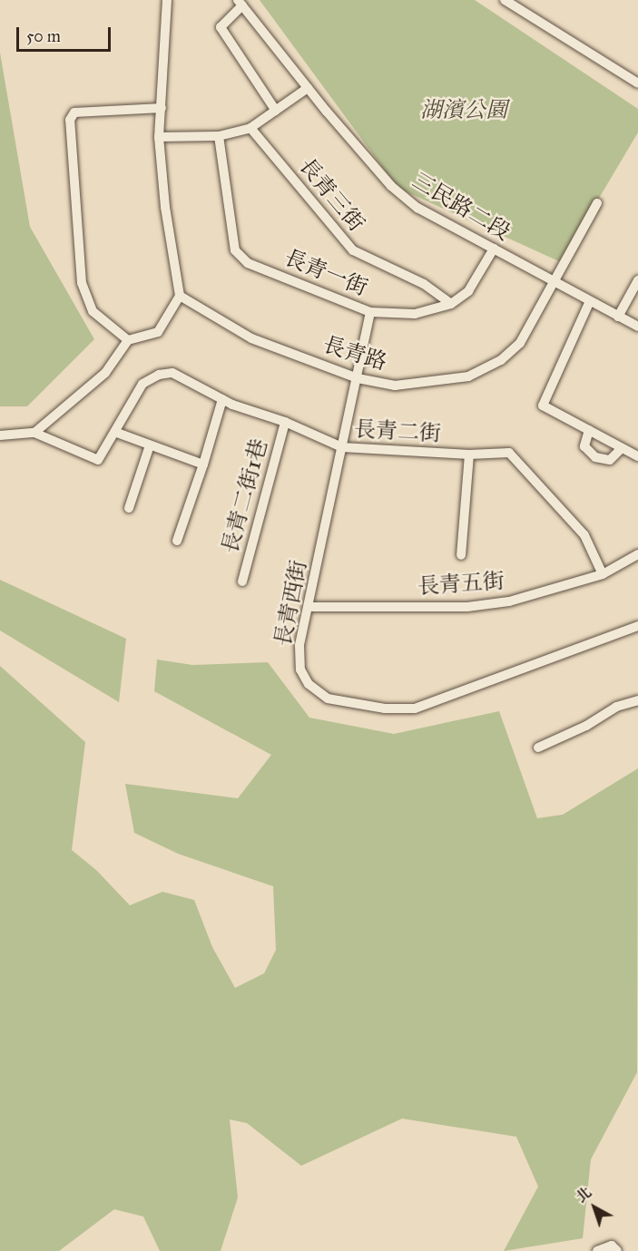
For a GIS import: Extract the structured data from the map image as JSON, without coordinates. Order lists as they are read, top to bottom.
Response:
{
  "streets": {
    "street": [
      "長青三街",
      "三民路二段",
      "長青一街",
      "長青路",
      "長青二街",
      "長青二街1巷",
      "長青五街",
      "長青西街"
    ]
  },
  "crossings": [
    ["長青三街", "長青一街"],
    ["三民路二段", "長青一街"],
    ["三民路二段", "長青路"],
    ["長青一街", "長青西街"],
    ["長青路", "長青西街"],
    ["長青二街", "長青二街1巷"],
    ["長青二街", "長青西街"],
    ["長青五街", "長青西街"]
  ],
  "parks": ["湖濱公園"],
  "scale_bar": "50 m",
  "north": "top left"
}
